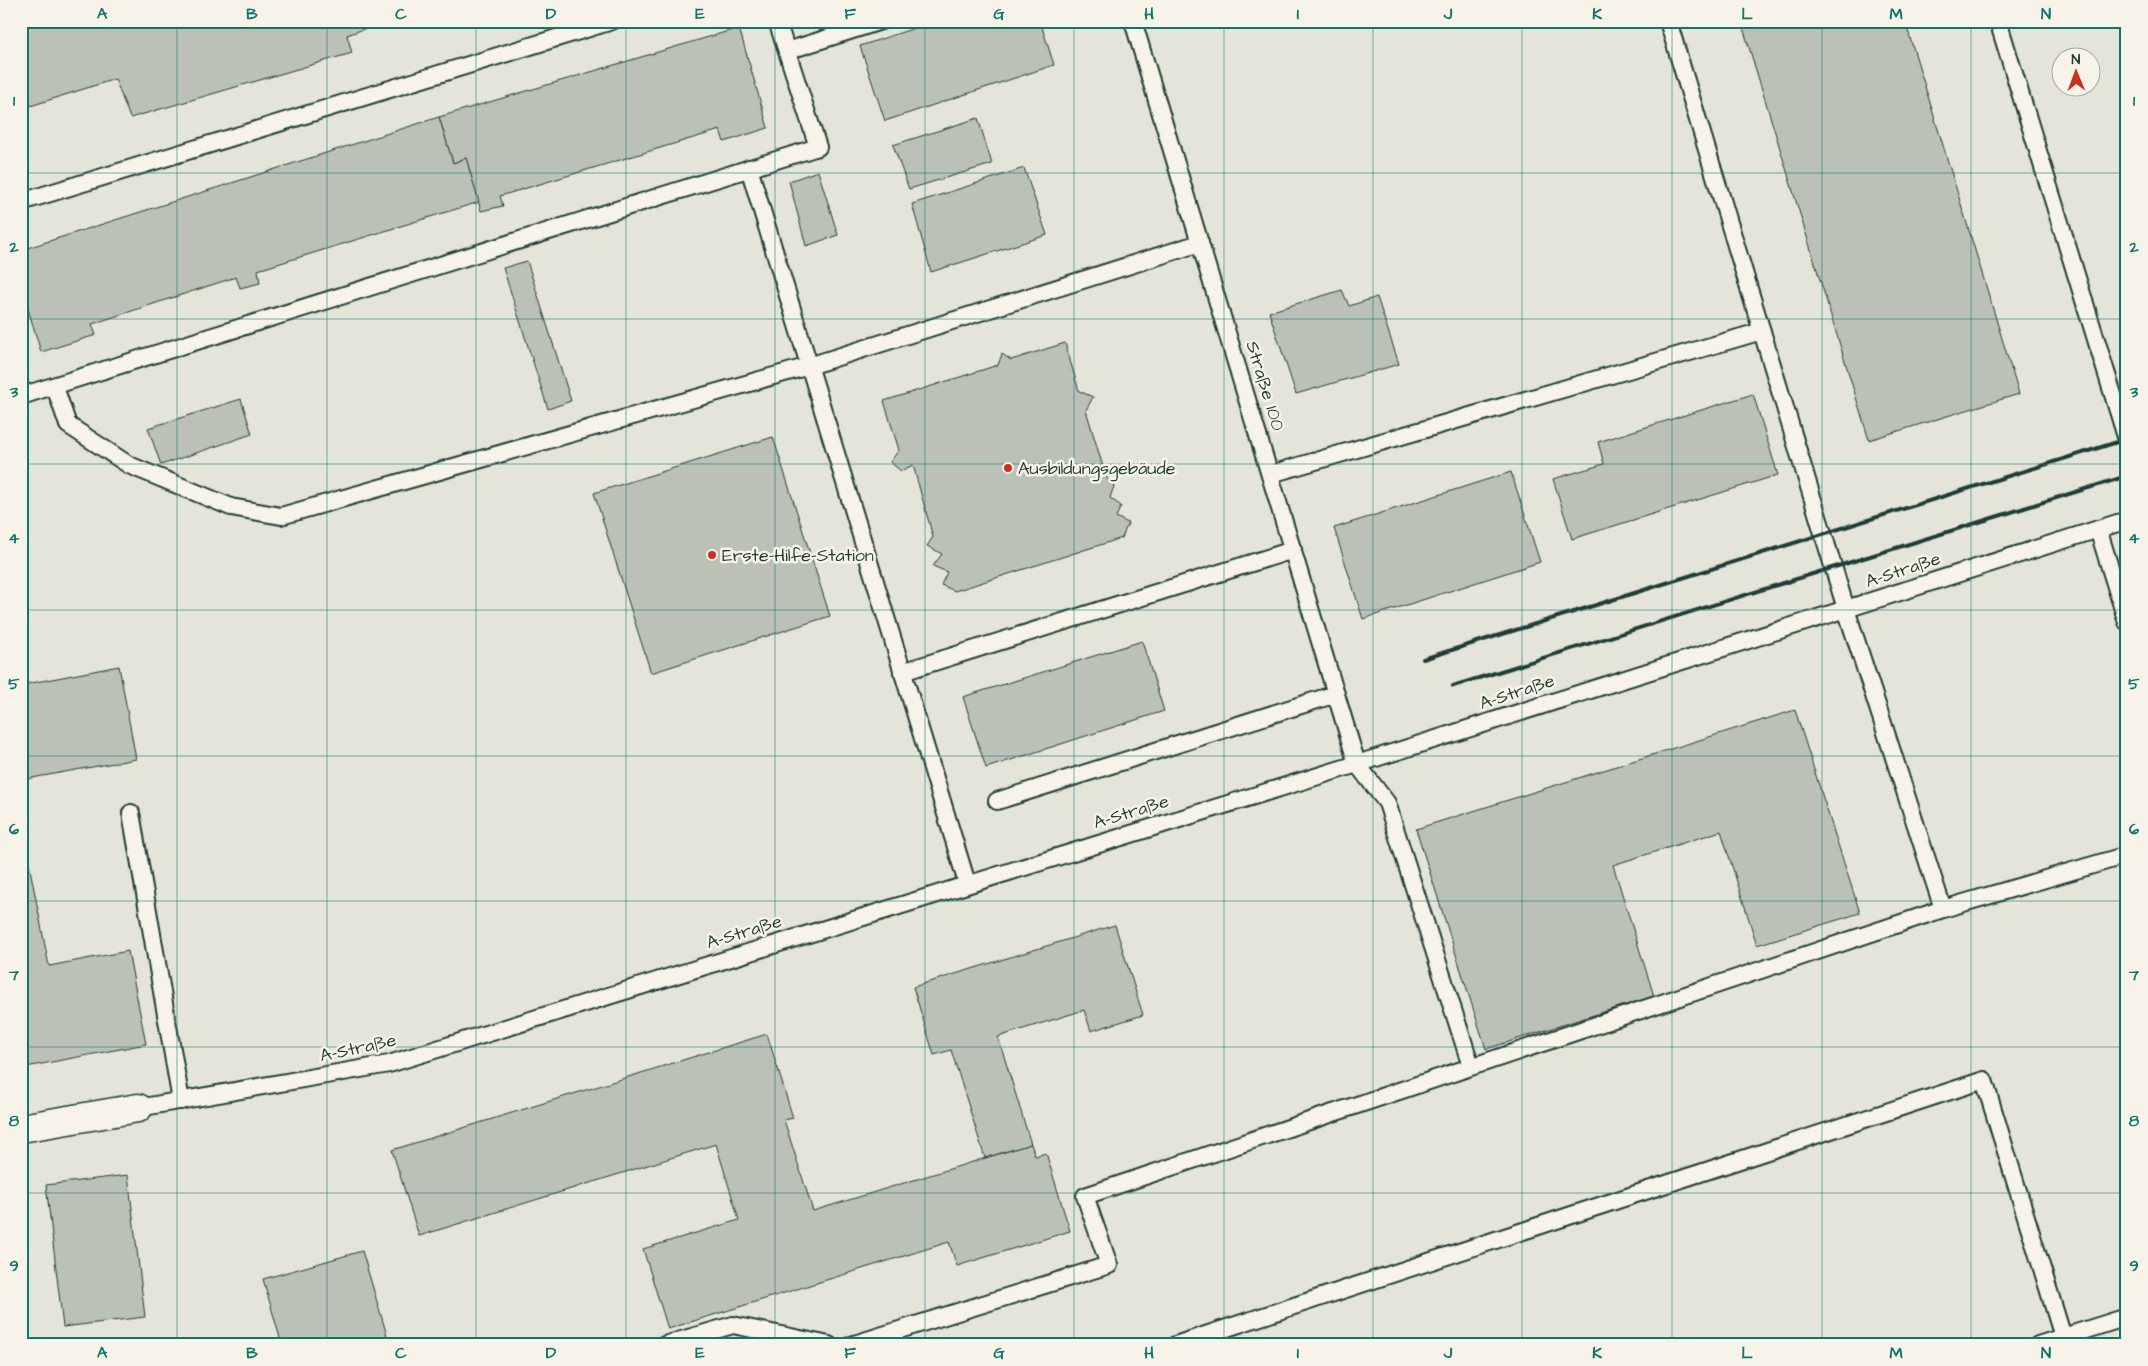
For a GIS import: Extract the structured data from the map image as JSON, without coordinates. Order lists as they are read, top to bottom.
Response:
{
  "streets": {
    "lane": ["Straße 100", "A-Straße"]
  },
  "crossings": [
    ["Straße 100", "A-Straße"]
  ],
  "places": ["Ausbildungsgebäude", "Erste-Hilfe-Station"],
  "north": "top",
  "grid": {
    "columns": [
      "A",
      "B",
      "C",
      "D",
      "E",
      "F",
      "G",
      "H",
      "I",
      "J",
      "K",
      "L",
      "M",
      "N"
    ],
    "rows": [
      "1",
      "2",
      "3",
      "4",
      "5",
      "6",
      "7",
      "8",
      "9"
    ]
  }
}
